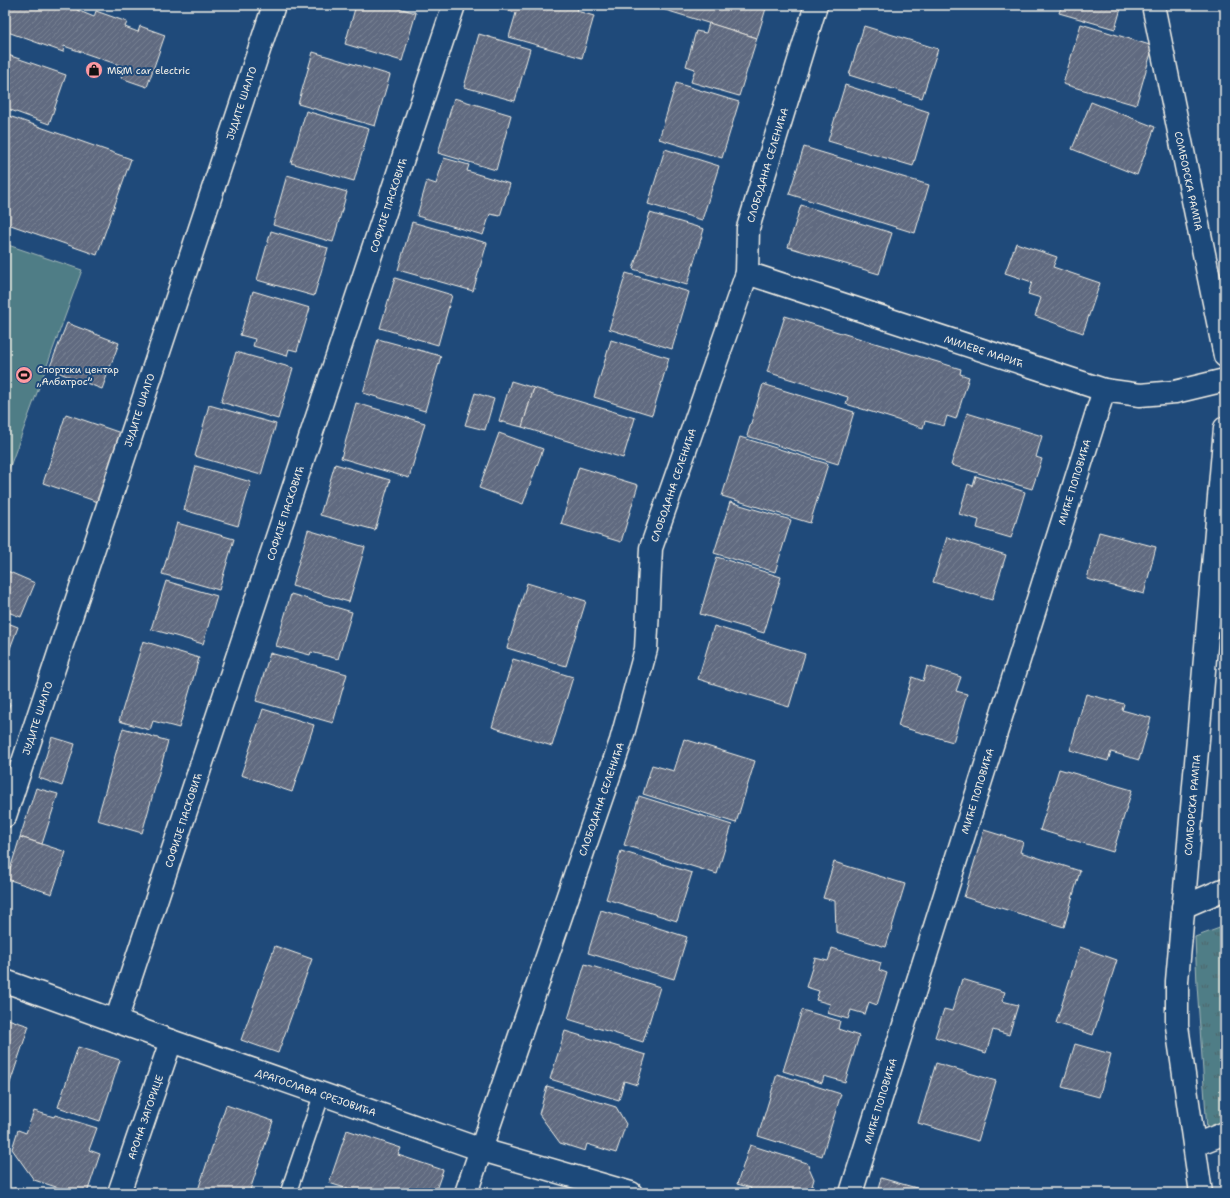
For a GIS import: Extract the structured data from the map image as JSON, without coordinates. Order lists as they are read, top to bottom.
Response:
{
  "streets": {
    "street": [
      "ЈУДИТЕ ШАЛГО",
      "СЛОБОДАНА СЕЛЕНИЋА",
      "СОМБОРСКА РАМПА",
      "СОФИЈЕ ПАСКОВИЋ",
      "МИЛЕВЕ МАРИЋ",
      "МИЋЕ ПОПОВИЋА",
      "ДРАГОСЛАВА СРЕЈОВИЋА",
      "АРОНА ЗАГОРИЦЕ"
    ]
  },
  "crossings": [
    ["СЛОБОДАНА СЕЛЕНИЋА", "МИЛЕВЕ МАРИЋ"],
    ["СЛОБОДАНА СЕЛЕНИЋА", "ДРАГОСЛАВА СРЕЈОВИЋА"],
    ["СОФИЈЕ ПАСКОВИЋ", "ДРАГОСЛАВА СРЕЈОВИЋА"],
    ["МИЛЕВЕ МАРИЋ", "МИЋЕ ПОПОВИЋА"],
    ["ДРАГОСЛАВА СРЕЈОВИЋА", "АРОНА ЗАГОРИЦЕ"]
  ],
  "places": {
    "shop": ["M&M car electric"],
    "sports": ["Спортски центар „Албатрос”"]
  }
}
